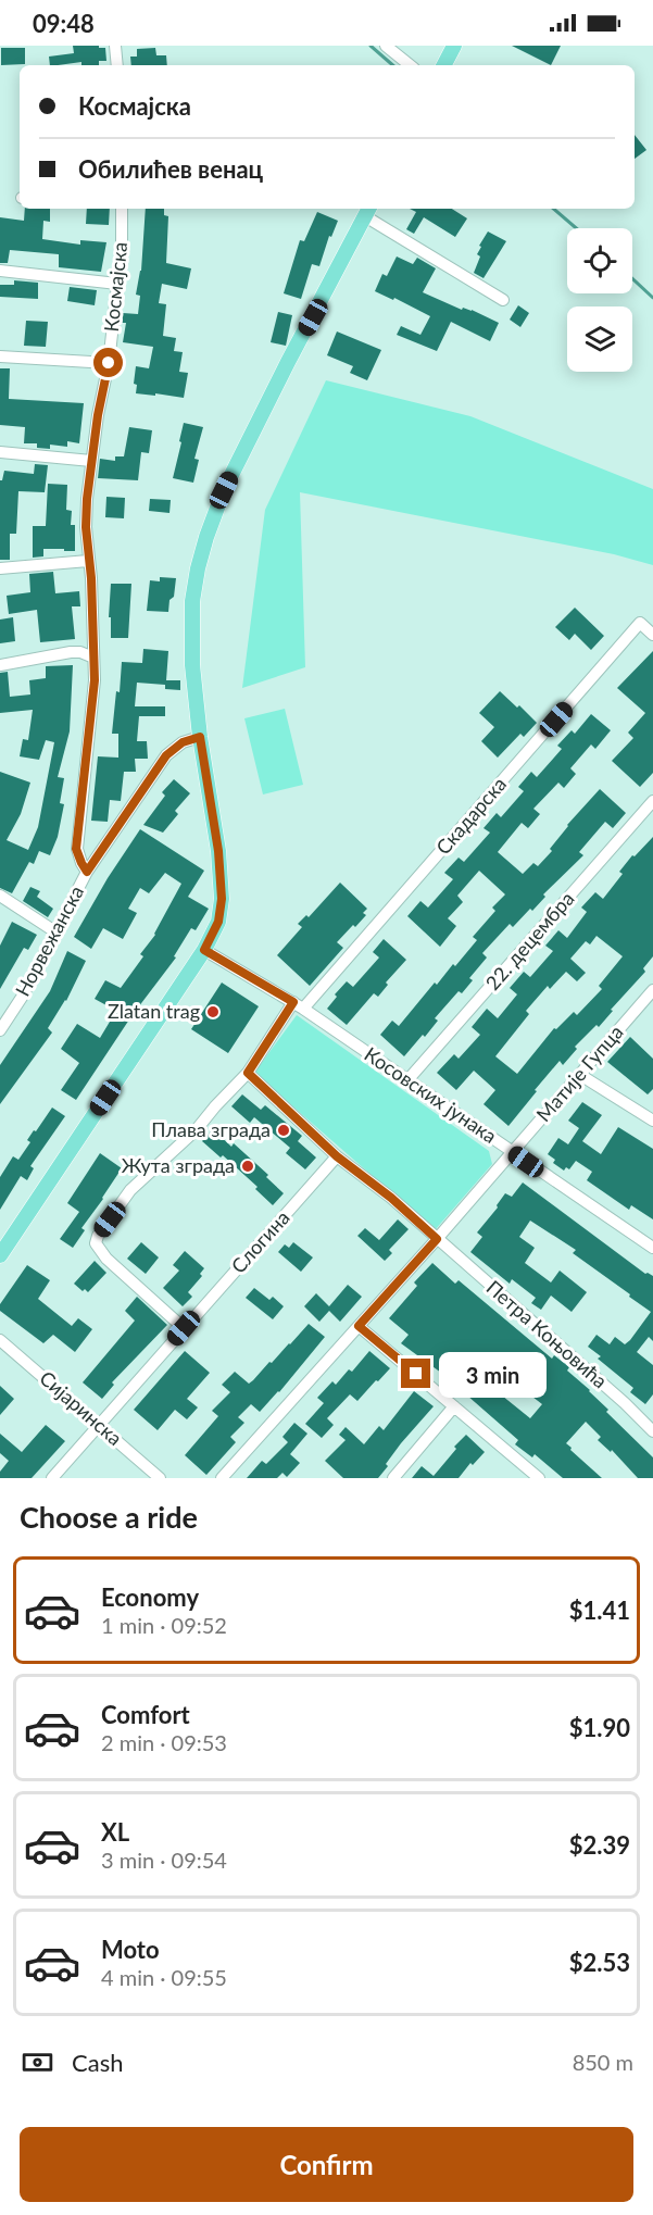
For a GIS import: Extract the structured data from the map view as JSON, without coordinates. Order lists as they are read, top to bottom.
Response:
{
  "streets": {
    "street": [
      "Космајска",
      "Скадарска",
      "Норвежанска",
      "22. децембра",
      "Матије Гупца",
      "Косовских јунака",
      "Слогина",
      "Петра Коњовића",
      "Сијаринска"
    ]
  },
  "crossings": [
    ["Космајска", "Норвежанска"],
    ["Скадарска", "Косовских јунака"],
    ["Скадарска", "Слогина"],
    ["Скадарска", "Петра Коњовића"],
    ["22. децембра", "Косовских јунака"],
    ["Матије Гупца", "Косовских јунака"],
    ["Матије Гупца", "Петра Коњовића"],
    ["Слогина", "Петра Коњовића"],
    ["Слогина", "Сијаринска"]
  ],
  "places": ["Zlatan trag", "Плава зграда", "Жута зграда"],
  "page": {
    "status": "09:48",
    "banner": ["Космајска", "Обилићев венац"],
    "bubble": "3 min",
    "heading": "Choose a ride",
    "list": [
      {
        "name": "Economy",
        "note": "1 min · 09:52",
        "value": "$1.41"
      },
      {
        "name": "Comfort",
        "note": "2 min · 09:53",
        "value": "$1.90"
      },
      {
        "name": "XL",
        "note": "3 min · 09:54",
        "value": "$2.39"
      },
      {
        "name": "Moto",
        "note": "4 min · 09:55",
        "value": "$2.53"
      }
    ],
    "pay": ["Cash", "850 m"],
    "buttons": "Confirm"
  }
}
